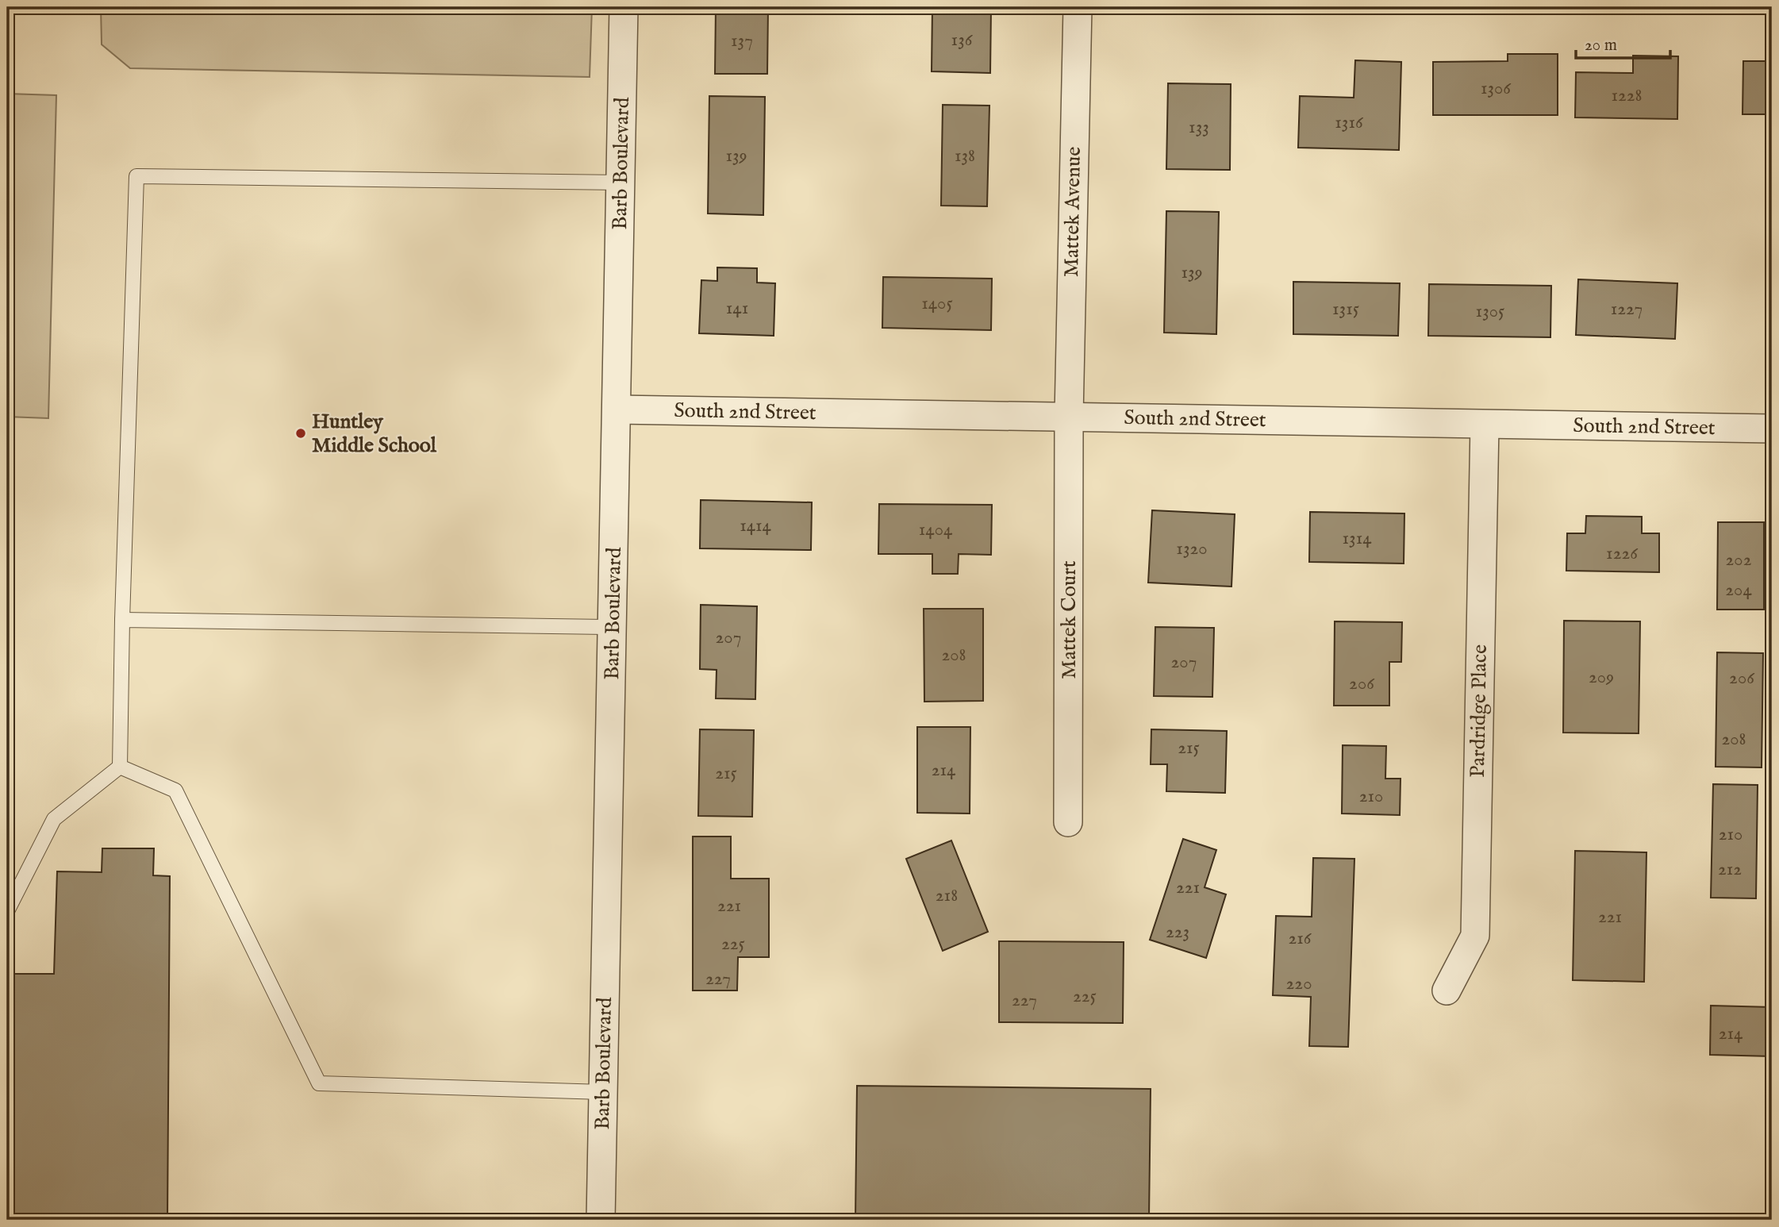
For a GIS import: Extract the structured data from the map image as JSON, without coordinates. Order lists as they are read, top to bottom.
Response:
{
  "streets": {
    "street": [
      "Barb Boulevard",
      "Mattek Avenue",
      "South 2nd Street",
      "Mattek Court",
      "Pardridge Place"
    ]
  },
  "crossings": [
    ["Barb Boulevard", "South 2nd Street"],
    ["Mattek Avenue", "South 2nd Street"],
    ["Mattek Avenue", "Mattek Court"],
    ["South 2nd Street", "Mattek Court"],
    ["South 2nd Street", "Pardridge Place"]
  ],
  "places": ["Huntley Middle School"],
  "house_numbers": [
    "136",
    "137",
    "1306",
    "1228",
    "1316",
    "133",
    "139",
    "138",
    "139",
    "1405",
    "141",
    "1315",
    "1227",
    "1305",
    "1414",
    "1404",
    "1314",
    "1320",
    "1226",
    "202",
    "204",
    "207",
    "208",
    "207",
    "209",
    "206",
    "206",
    "208",
    "215",
    "214",
    "215",
    "210",
    "210",
    "212",
    "221",
    "218",
    "221",
    "221",
    "223",
    "216",
    "225",
    "227",
    "220",
    "225",
    "227",
    "214"
  ],
  "scale_bar": "20 m"
}
